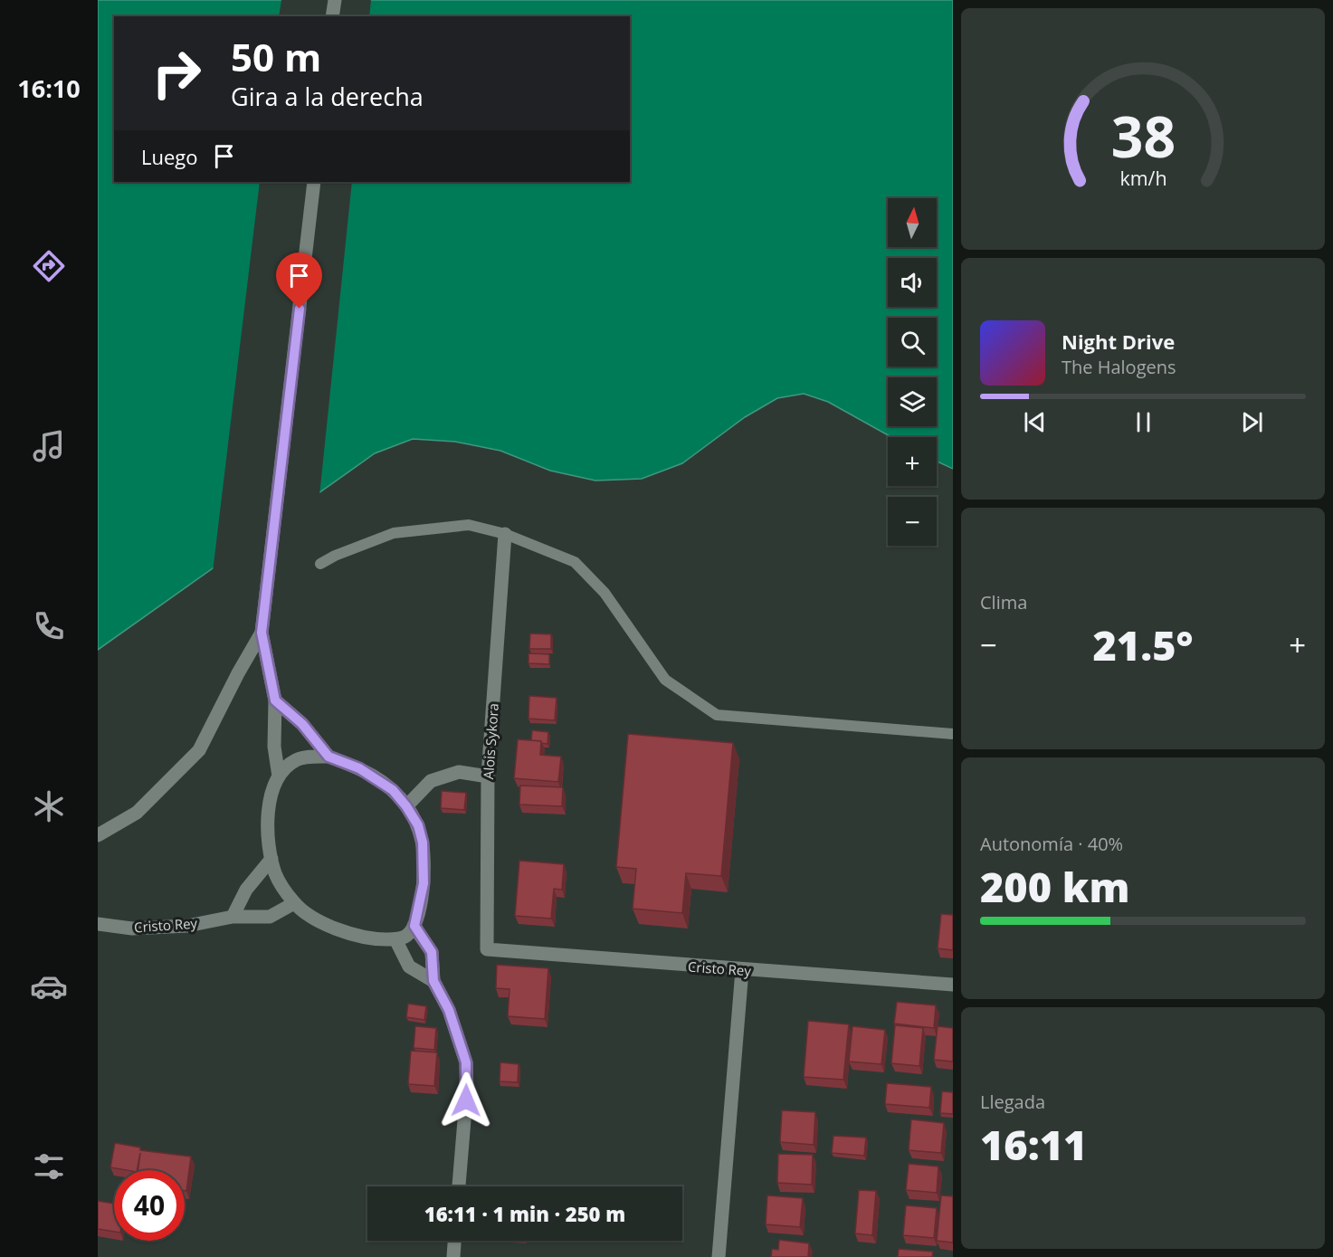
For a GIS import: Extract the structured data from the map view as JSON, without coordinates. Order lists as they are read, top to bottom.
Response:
{
  "streets": {
    "street": ["Alois Sykora", "Cristo Rey"]
  },
  "crossings": [
    ["Alois Sykora", "Cristo Rey"]
  ],
  "north": "top",
  "page": {
    "tabs": "16:10",
    "turn": ["50 m", "Gira a la derecha"],
    "then": "Luego",
    "map_buttons": ["+", "−"],
    "song": ["Night Drive", "The Halogens"],
    "tile": [
      "Clima",
      ["Autonomía · 40%", "200 km"],
      ["Llegada", "16:11"]
    ],
    "heat": ["−", "21.5°", "+"],
    "limit": "40",
    "trip": "16:11 · 1 min · 250 m",
    "gauge": ["38", "km/h"]
  }
}
